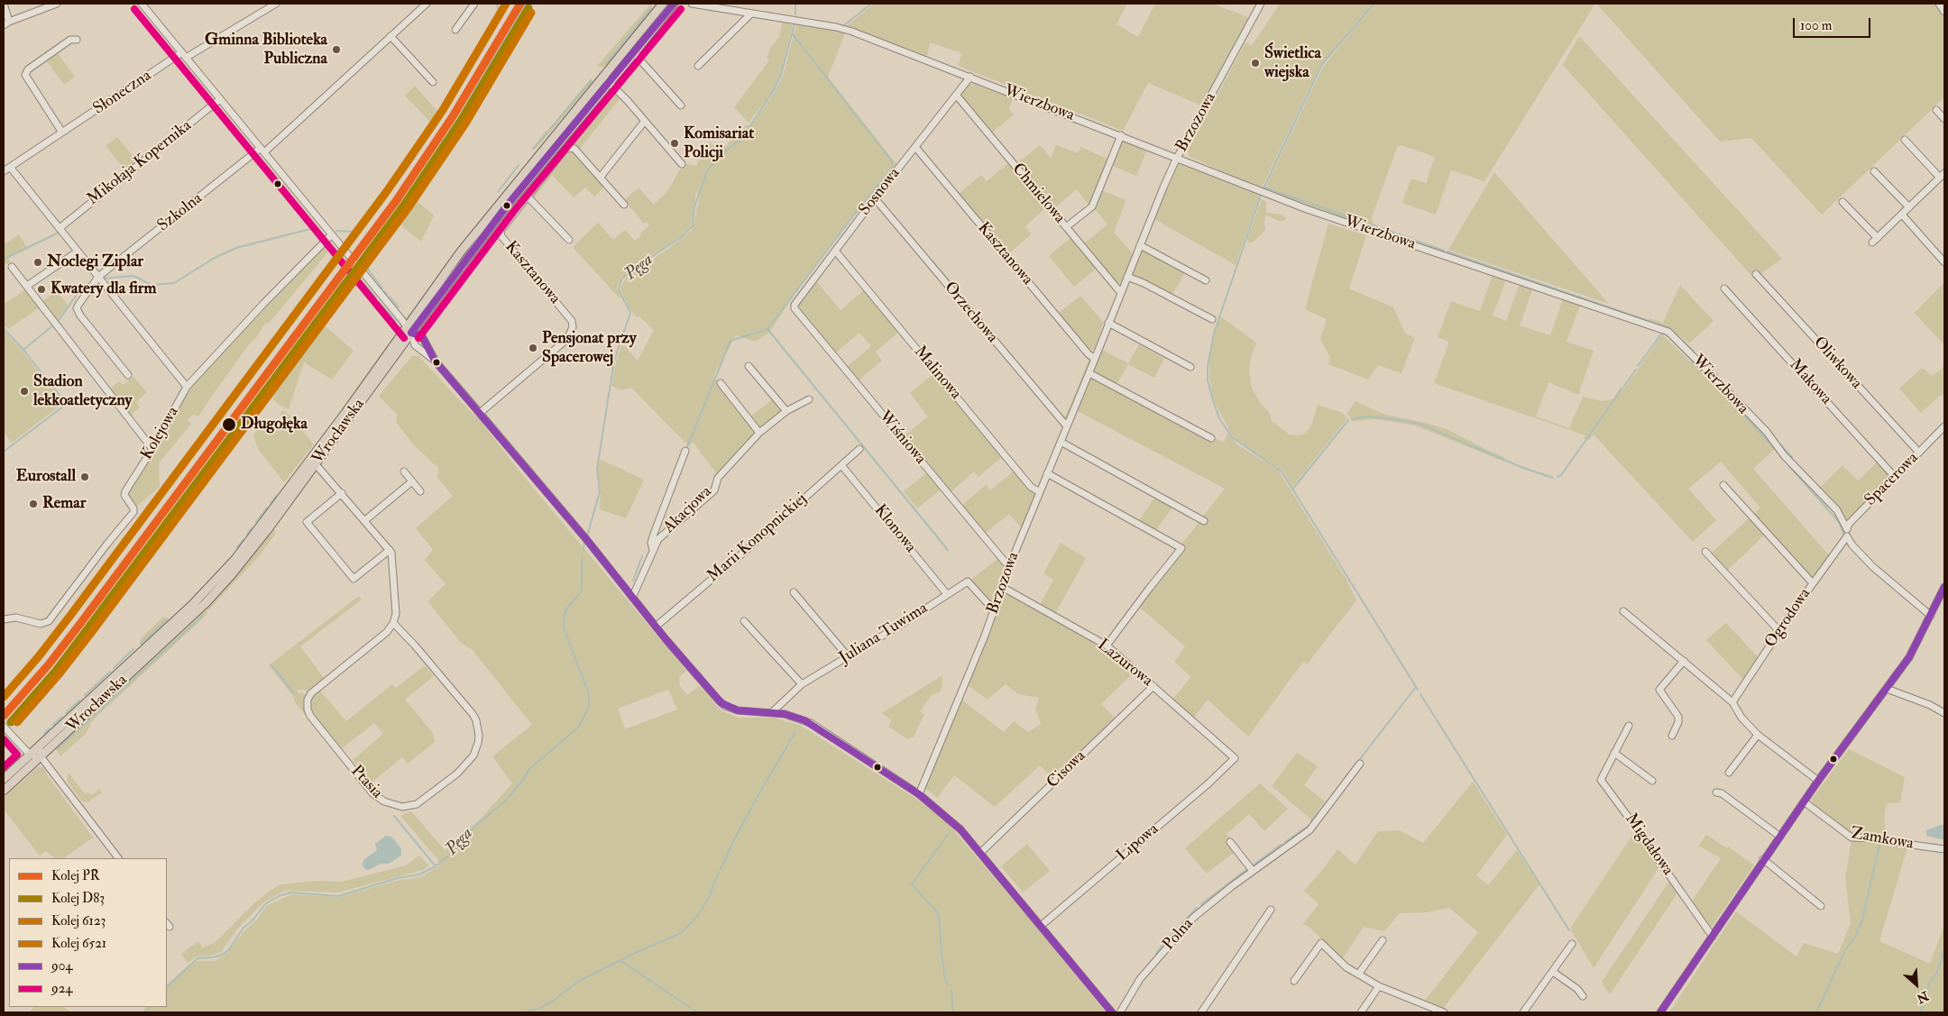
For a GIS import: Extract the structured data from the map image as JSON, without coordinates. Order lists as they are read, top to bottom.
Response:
{
  "streets": {
    "main road": ["Wrocławska"],
    "street": [
      "Słoneczna",
      "Wierzbowa",
      "Brzozowa",
      "Mikołaja Kopernika",
      "Sosnowa",
      "Chmielowa",
      "Szkolna",
      "Kasztanowa",
      "Orzechowa",
      "Oliwkowa",
      "Malinowa",
      "Makowa",
      "Kolejowa",
      "Wiśniowa",
      "Spacerowa",
      "Akacjowa",
      "Klonowa",
      "Marii Konopnickiej",
      "Ogrodowa",
      "Juliana Tuwima",
      "Lazurowa",
      "Cisowa",
      "Ptasia",
      "Zamkowa",
      "Lipowa",
      "Migdałowa",
      "Polna"
    ]
  },
  "crossings": [
    ["Wierzbowa", "Brzozowa"],
    ["Wierzbowa", "Sosnowa"],
    ["Wierzbowa", "Spacerowa"],
    ["Brzozowa", "Chmielowa"],
    ["Brzozowa", "Kasztanowa"],
    ["Brzozowa", "Orzechowa"],
    ["Brzozowa", "Malinowa"],
    ["Brzozowa", "Wiśniowa"],
    ["Brzozowa", "Juliana Tuwima"],
    ["Brzozowa", "Lazurowa"],
    ["Sosnowa", "Chmielowa"],
    ["Sosnowa", "Kasztanowa"],
    ["Sosnowa", "Orzechowa"],
    ["Sosnowa", "Malinowa"],
    ["Sosnowa", "Wiśniowa"],
    ["Oliwkowa", "Spacerowa"],
    ["Makowa", "Spacerowa"],
    ["Klonowa", "Marii Konopnickiej"],
    ["Klonowa", "Juliana Tuwima"],
    ["Lazurowa", "Cisowa"],
    ["Lazurowa", "Lipowa"]
  ],
  "water": ["Pęga"],
  "places": [
    "Gminna Biblioteka Publiczna",
    "Świetlica wiejska",
    "Komisariat Policji",
    "Noclegi Ziplar",
    "Kwatery dla firm",
    "Pensjonat przy Spacerowej",
    "Stadion lekkoatletyczny",
    "Długołęka",
    "Eurostall",
    "Remar"
  ],
  "lines": [
    "rail line PR",
    "rail line 6123",
    "transit line 904",
    "rail line D83",
    "transit line 924",
    "rail line 6521"
  ],
  "legend": [
    "Kolej PR",
    "Kolej D83",
    "Kolej 6123",
    "Kolej 6521",
    "904",
    "924"
  ],
  "scale_bar": "100 m",
  "north": "bottom right"
}
